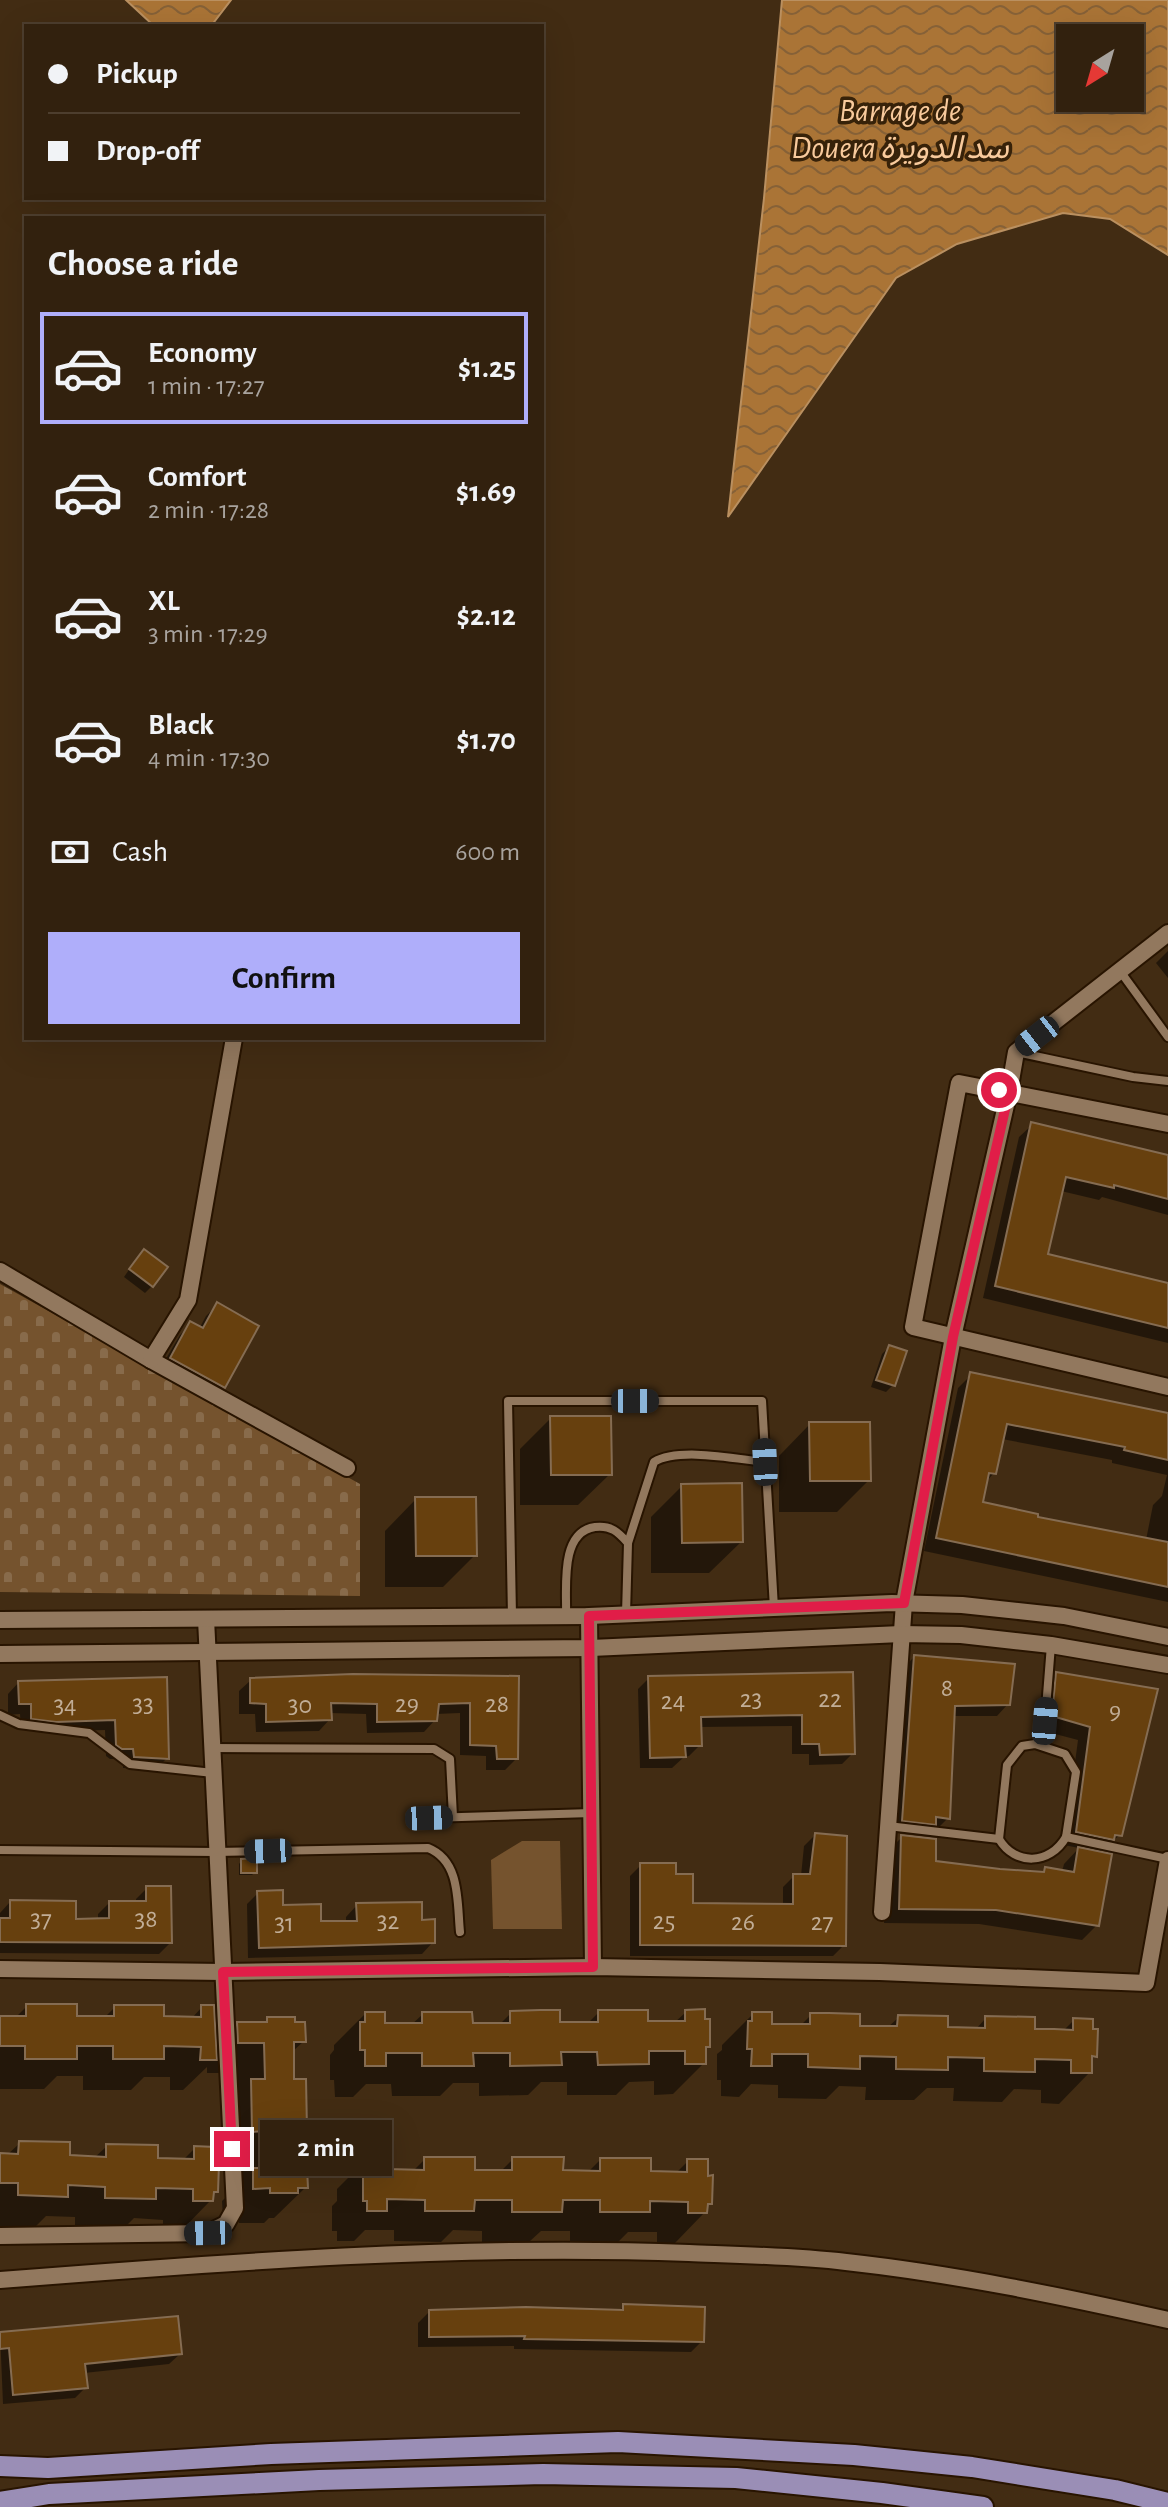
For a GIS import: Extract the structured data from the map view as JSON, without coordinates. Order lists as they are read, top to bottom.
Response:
{
  "water": ["Barrage de Douera سد الدويرة"],
  "house_numbers": [
    "8",
    "23",
    "22",
    "24",
    "33",
    "29",
    "28",
    "34",
    "30",
    "9",
    "37",
    "38",
    "32",
    "25",
    "26",
    "27",
    "31"
  ],
  "north": "bottom left",
  "page": {
    "banner": ["Pickup", "Drop-off"],
    "heading": "Choose a ride",
    "list": [
      {
        "name": "Economy",
        "note": "1 min · 17:27",
        "value": "$1.25"
      },
      {
        "name": "Comfort",
        "note": "2 min · 17:28",
        "value": "$1.69"
      },
      {
        "name": "XL",
        "note": "3 min · 17:29",
        "value": "$2.12"
      },
      {
        "name": "Black",
        "note": "4 min · 17:30",
        "value": "$1.70"
      }
    ],
    "pay": ["Cash", "600 m"],
    "buttons": "Confirm",
    "bubble": "2 min"
  }
}
